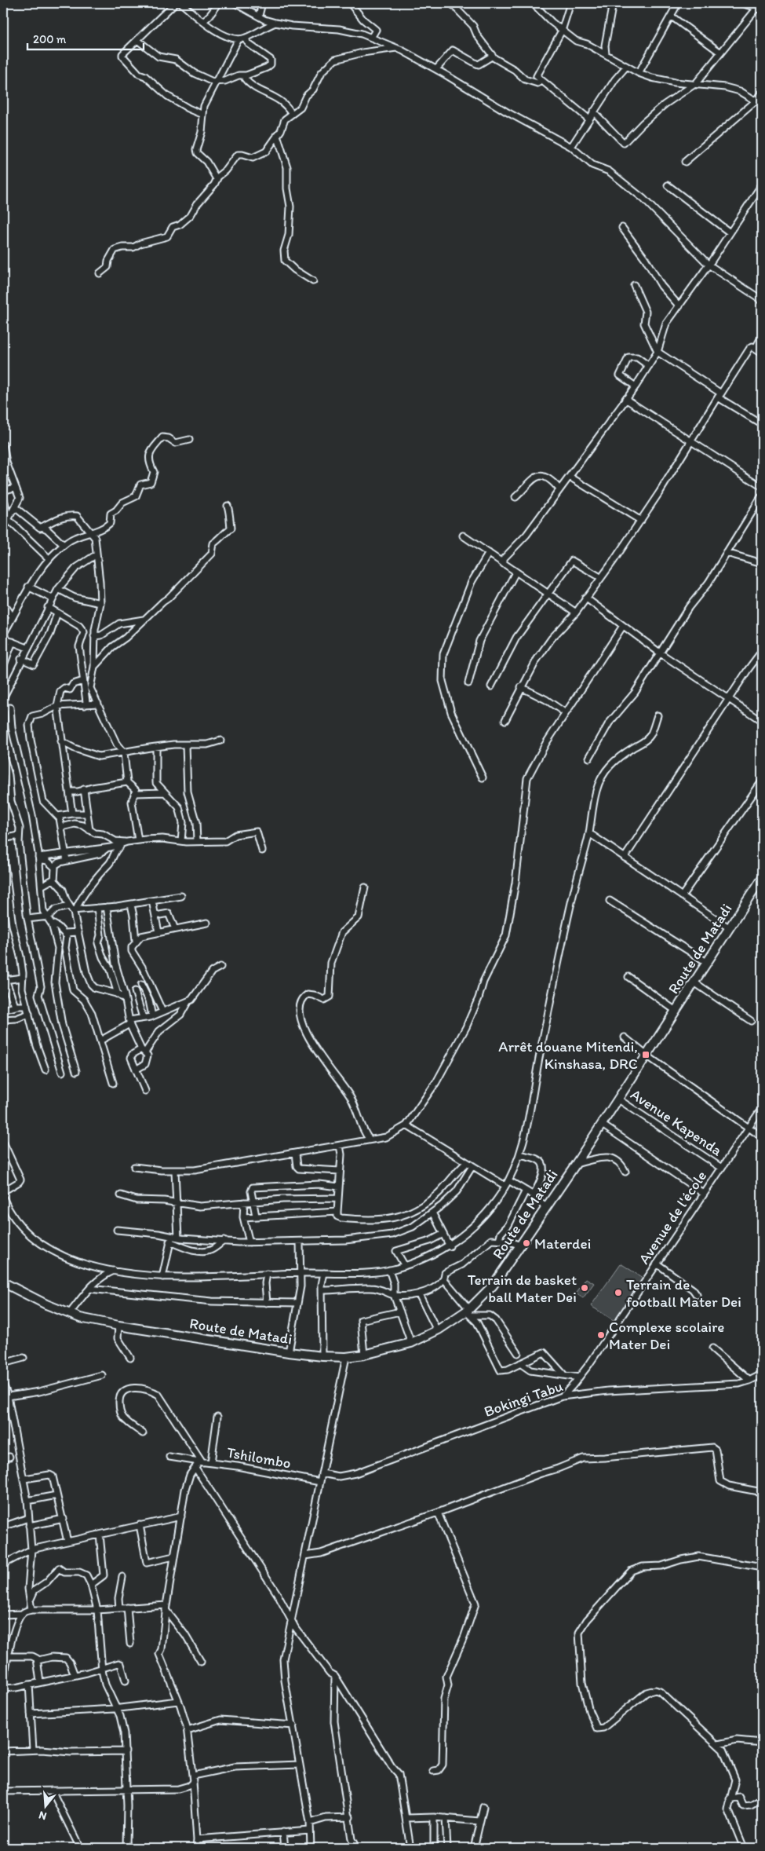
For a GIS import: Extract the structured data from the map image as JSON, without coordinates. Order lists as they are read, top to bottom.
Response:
{
  "streets": {
    "highway": ["Route de Matadi"],
    "street": [
      "Avenue Kapenda",
      "Avenue de l'école",
      "Bokingi Tabu",
      "Tshilombo"
    ]
  },
  "crossings": [
    ["Route de Matadi", "Avenue Kapenda"],
    ["Avenue Kapenda", "Avenue de l'école"],
    ["Avenue de l'école", "Bokingi Tabu"]
  ],
  "places": {
    "transit": ["Arrêt douane Mitendi, Kinshasa, DRC"],
    "other": [
      "Materdei",
      "Terrain de basket ball Mater Dei",
      "Terrain de football Mater Dei",
      "Complexe scolaire Mater Dei"
    ]
  },
  "scale_bar": "200 m",
  "north": "bottom"
}
